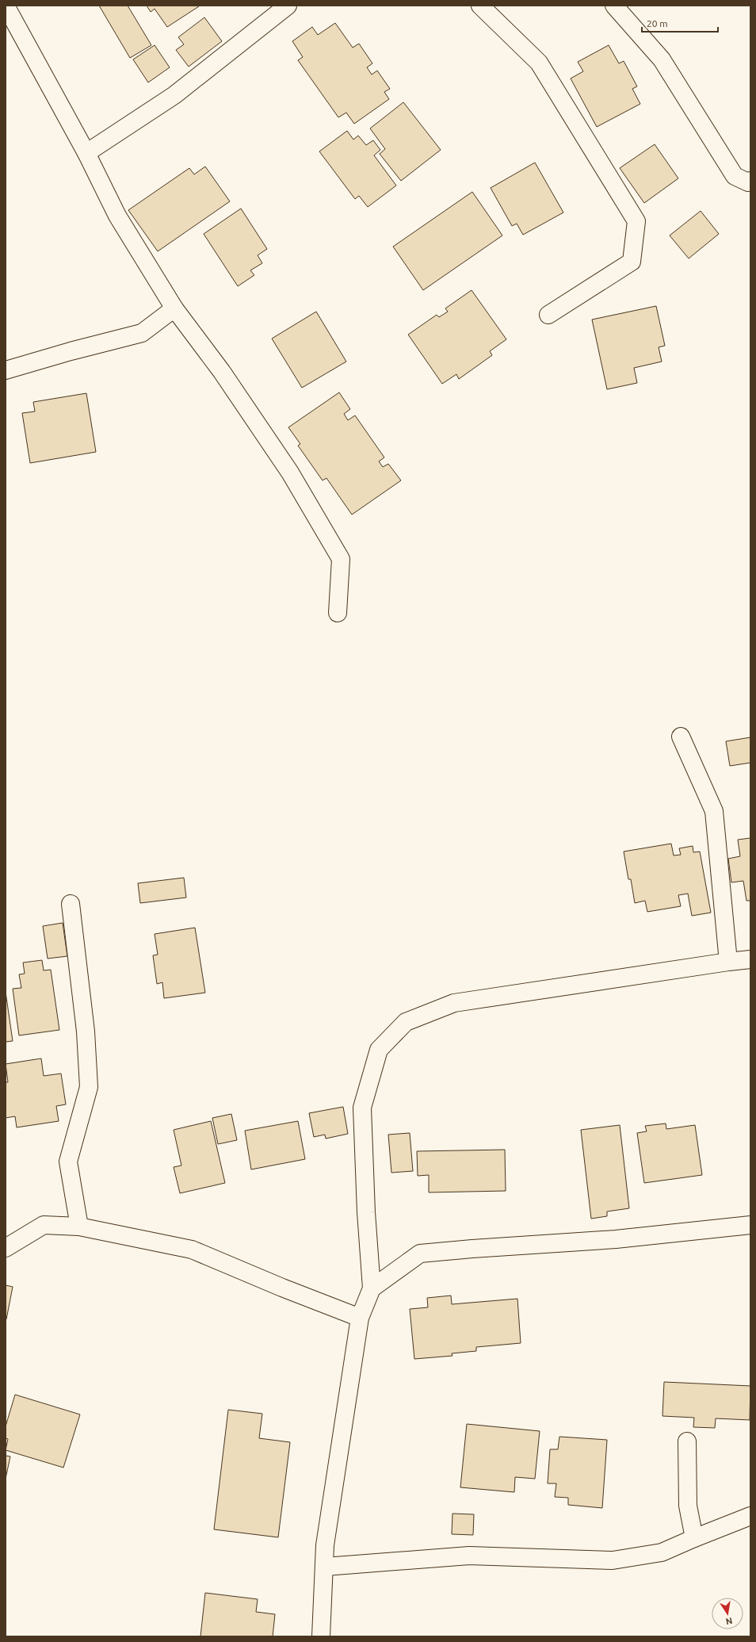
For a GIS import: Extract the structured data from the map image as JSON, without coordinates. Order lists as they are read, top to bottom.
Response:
{
  "scale_bar": "20 m",
  "north": "bottom"
}
